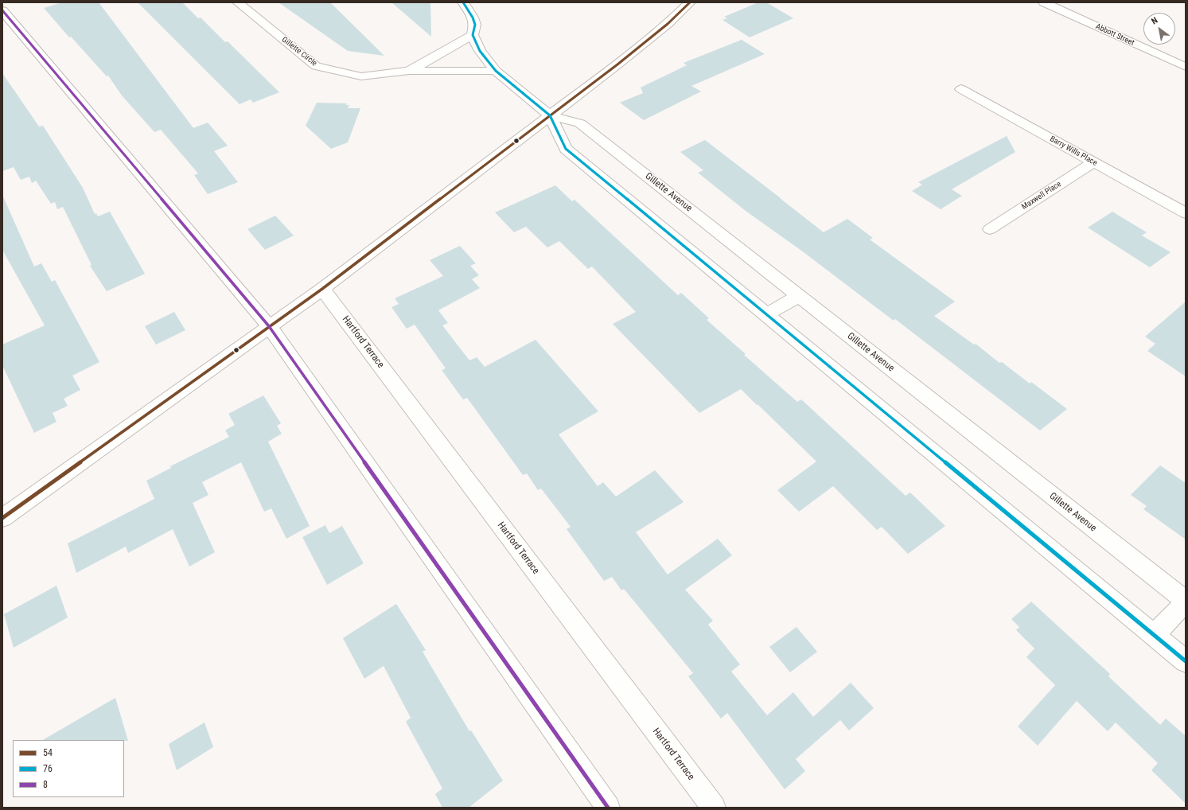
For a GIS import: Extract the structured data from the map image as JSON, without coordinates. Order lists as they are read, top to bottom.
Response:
{
  "streets": {
    "street": [
      "Abbott Street",
      "Gillette Circle",
      "Barry Wills Place",
      "Gillette Avenue",
      "Maxwell Place",
      "Hartford Terrace"
    ]
  },
  "crossings": [
    ["Gillette Circle", "Gillette Avenue"],
    ["Barry Wills Place", "Maxwell Place"]
  ],
  "lines": ["transit line 54", "transit line 76", "transit line 8"],
  "legend": ["54", "76", "8"],
  "north": "top left"
}
